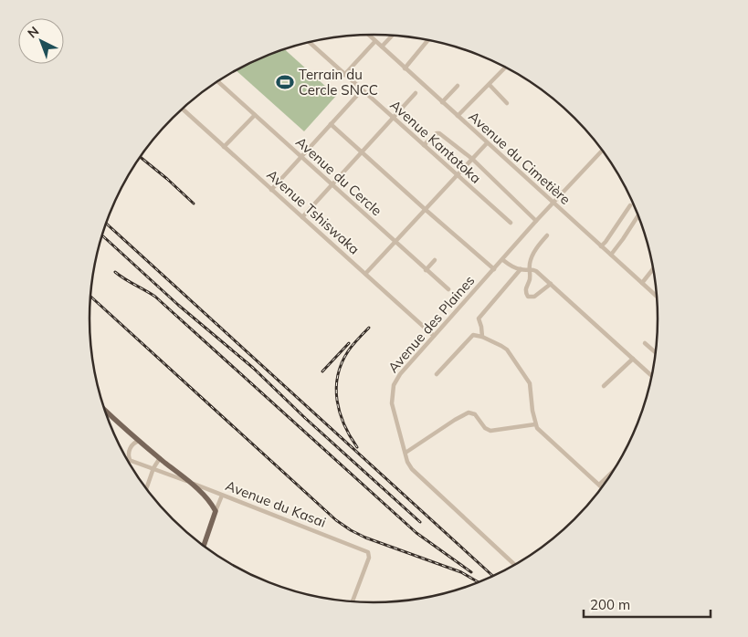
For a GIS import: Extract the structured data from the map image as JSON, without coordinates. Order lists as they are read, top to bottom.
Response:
{
  "streets": {
    "street": [
      "Avenue Kantotoka",
      "Avenue du Cimetière",
      "Avenue du Cercle",
      "Avenue Tshiswaka",
      "Avenue des Plaines",
      "Avenue du Kasai"
    ]
  },
  "crossings": [
    ["Avenue du Cimetière", "Avenue des Plaines"],
    ["Avenue Tshiswaka", "Avenue des Plaines"]
  ],
  "places": {
    "sports": ["Terrain du Cercle SNCC"]
  },
  "scale_bar": "200 m",
  "north": "top left"
}
